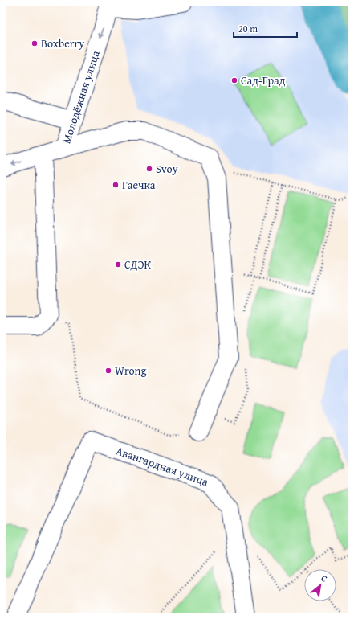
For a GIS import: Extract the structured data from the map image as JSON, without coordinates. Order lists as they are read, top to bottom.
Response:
{
  "streets": {
    "street": ["Молодёжная улица", "Авангардная улица"]
  },
  "one_way": ["Молодёжная улица"],
  "places": [
    "Boxberry",
    "Сад-Град",
    "Svoy",
    "Гаечка",
    "СДЭК",
    "Wrong"
  ],
  "scale_bar": "20 m",
  "north": "top right"
}
